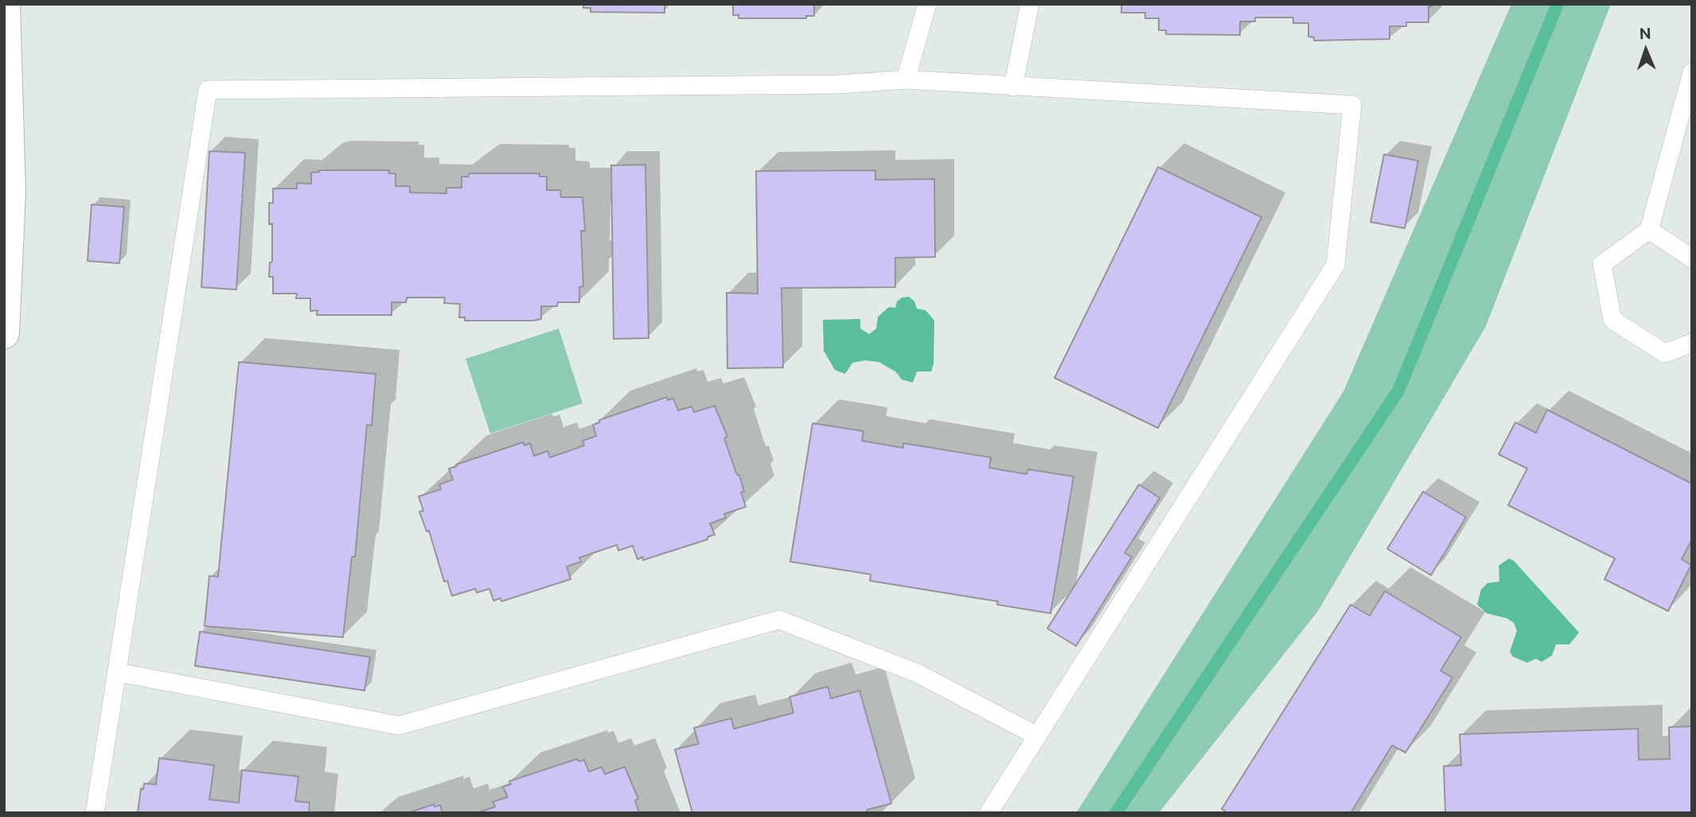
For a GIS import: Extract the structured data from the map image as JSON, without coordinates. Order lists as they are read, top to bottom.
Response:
{
  "north": "top"
}
